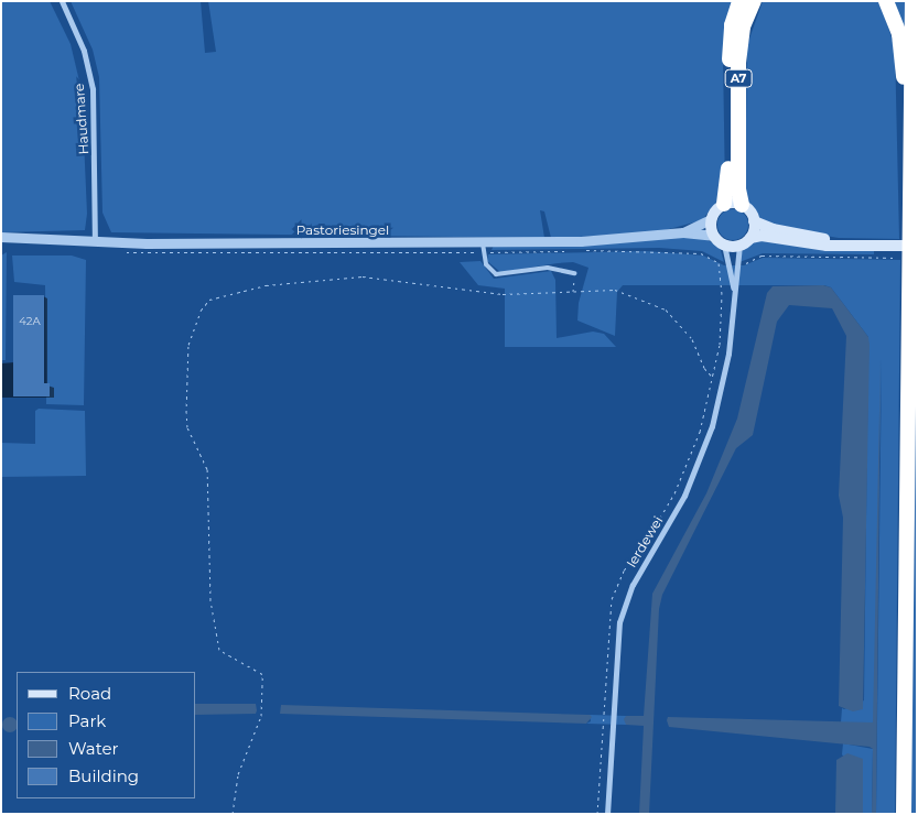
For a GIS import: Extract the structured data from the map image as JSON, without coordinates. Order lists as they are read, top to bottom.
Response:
{
  "streets": {
    "highway": ["A7"],
    "street": ["Haudmare", "Pastoriesingel", "Ierdewei"]
  },
  "crossings": [
    ["A7", "Pastoriesingel"],
    ["A7", "Ierdewei"],
    ["Haudmare", "Pastoriesingel"],
    ["Pastoriesingel", "Ierdewei"]
  ],
  "house_numbers": ["42A"],
  "legend": [
    "Road",
    "Park",
    "Water",
    "Building"
  ]
}
